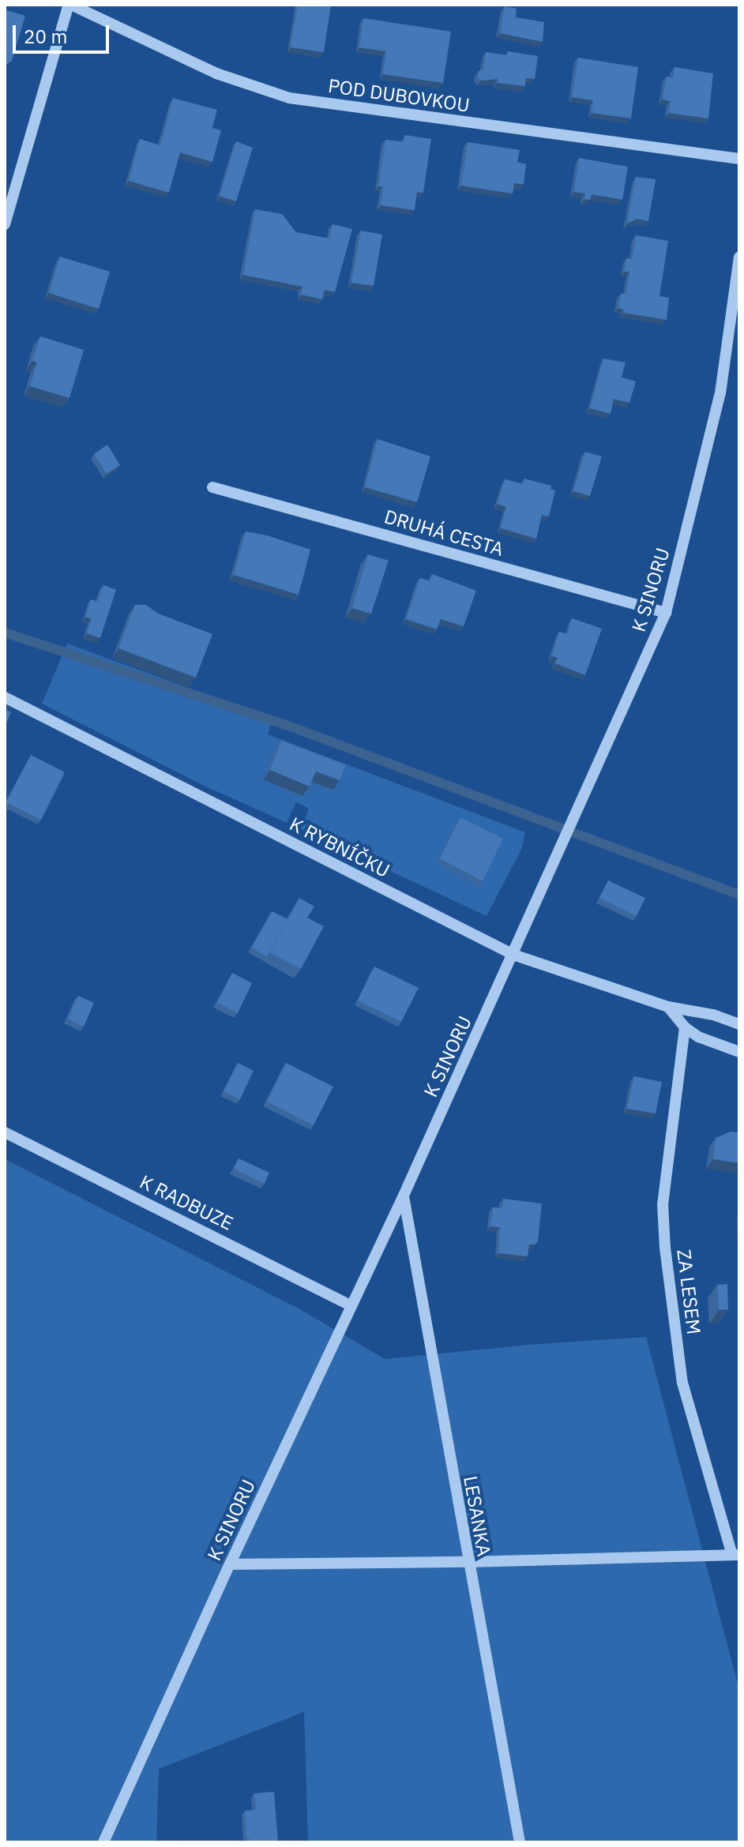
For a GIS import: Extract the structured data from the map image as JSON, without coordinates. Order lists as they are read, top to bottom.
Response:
{
  "streets": {
    "street": [
      "POD DUBOVKOU",
      "DRUHÁ CESTA",
      "K SINORU",
      "K RYBNÍČKU",
      "K RADBUZE",
      "ZA LESEM",
      "LESANKA"
    ]
  },
  "crossings": [
    ["DRUHÁ CESTA", "K SINORU"],
    ["K SINORU", "K RYBNÍČKU"],
    ["K SINORU", "K RADBUZE"],
    ["K SINORU", "ZA LESEM"],
    ["K SINORU", "LESANKA"],
    ["ZA LESEM", "LESANKA"]
  ],
  "scale_bar": "20 m"
}
